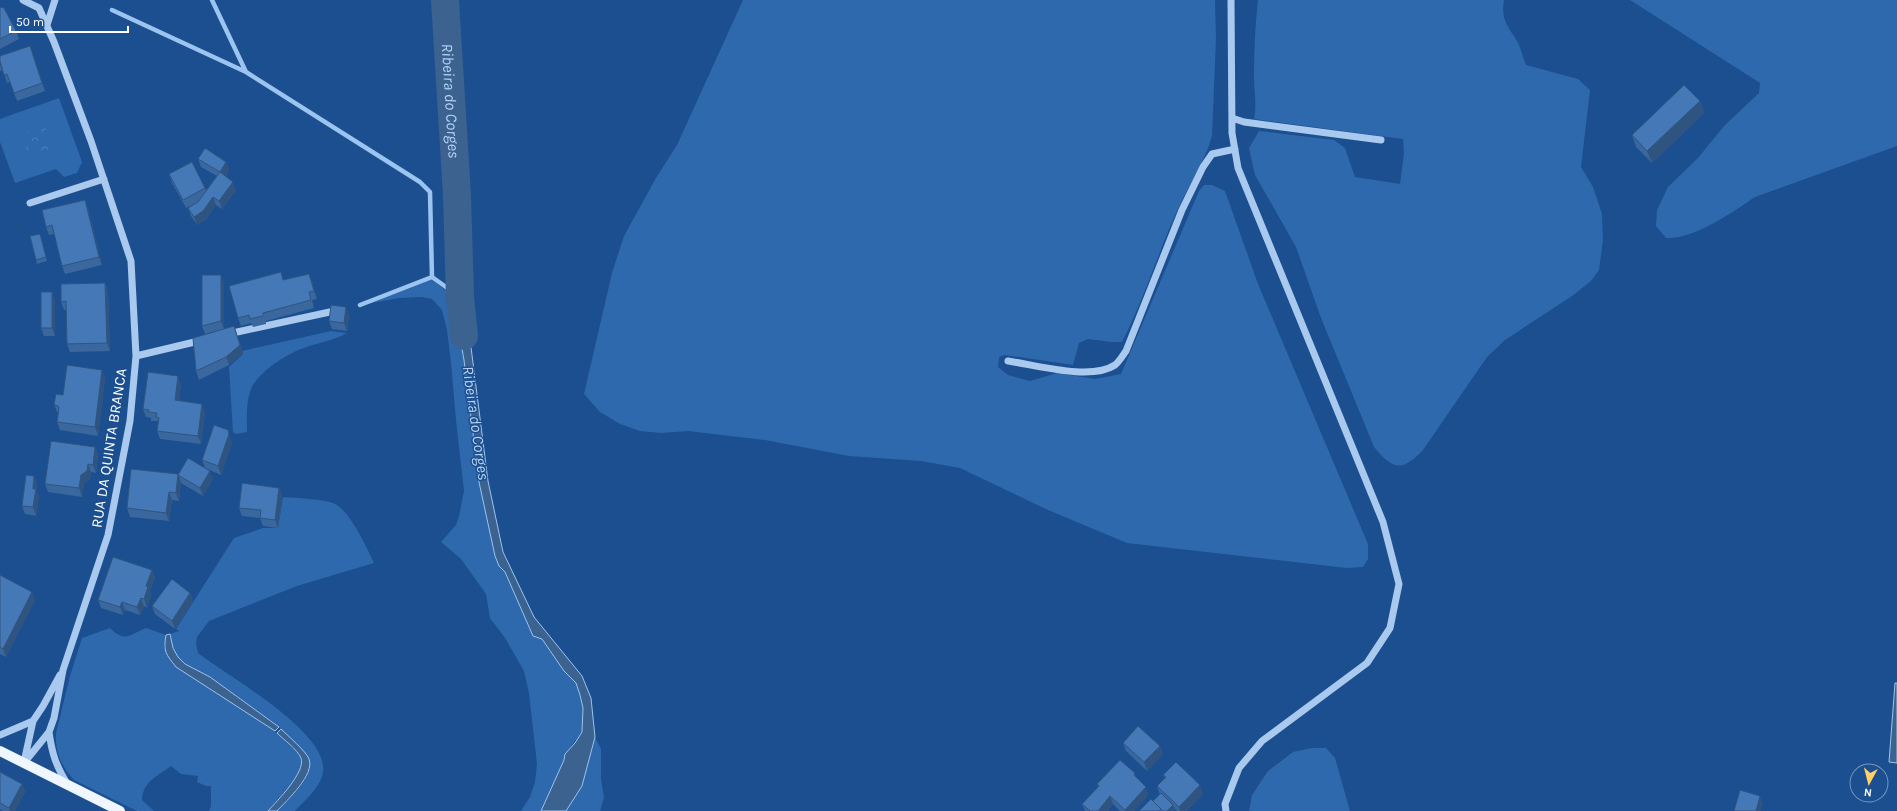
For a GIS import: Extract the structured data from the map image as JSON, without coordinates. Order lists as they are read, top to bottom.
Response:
{
  "streets": {
    "street": ["RUA DA QUINTA BRANCA"]
  },
  "water": ["Ribeira do Corges"],
  "scale_bar": "50 m",
  "north": "bottom"
}
